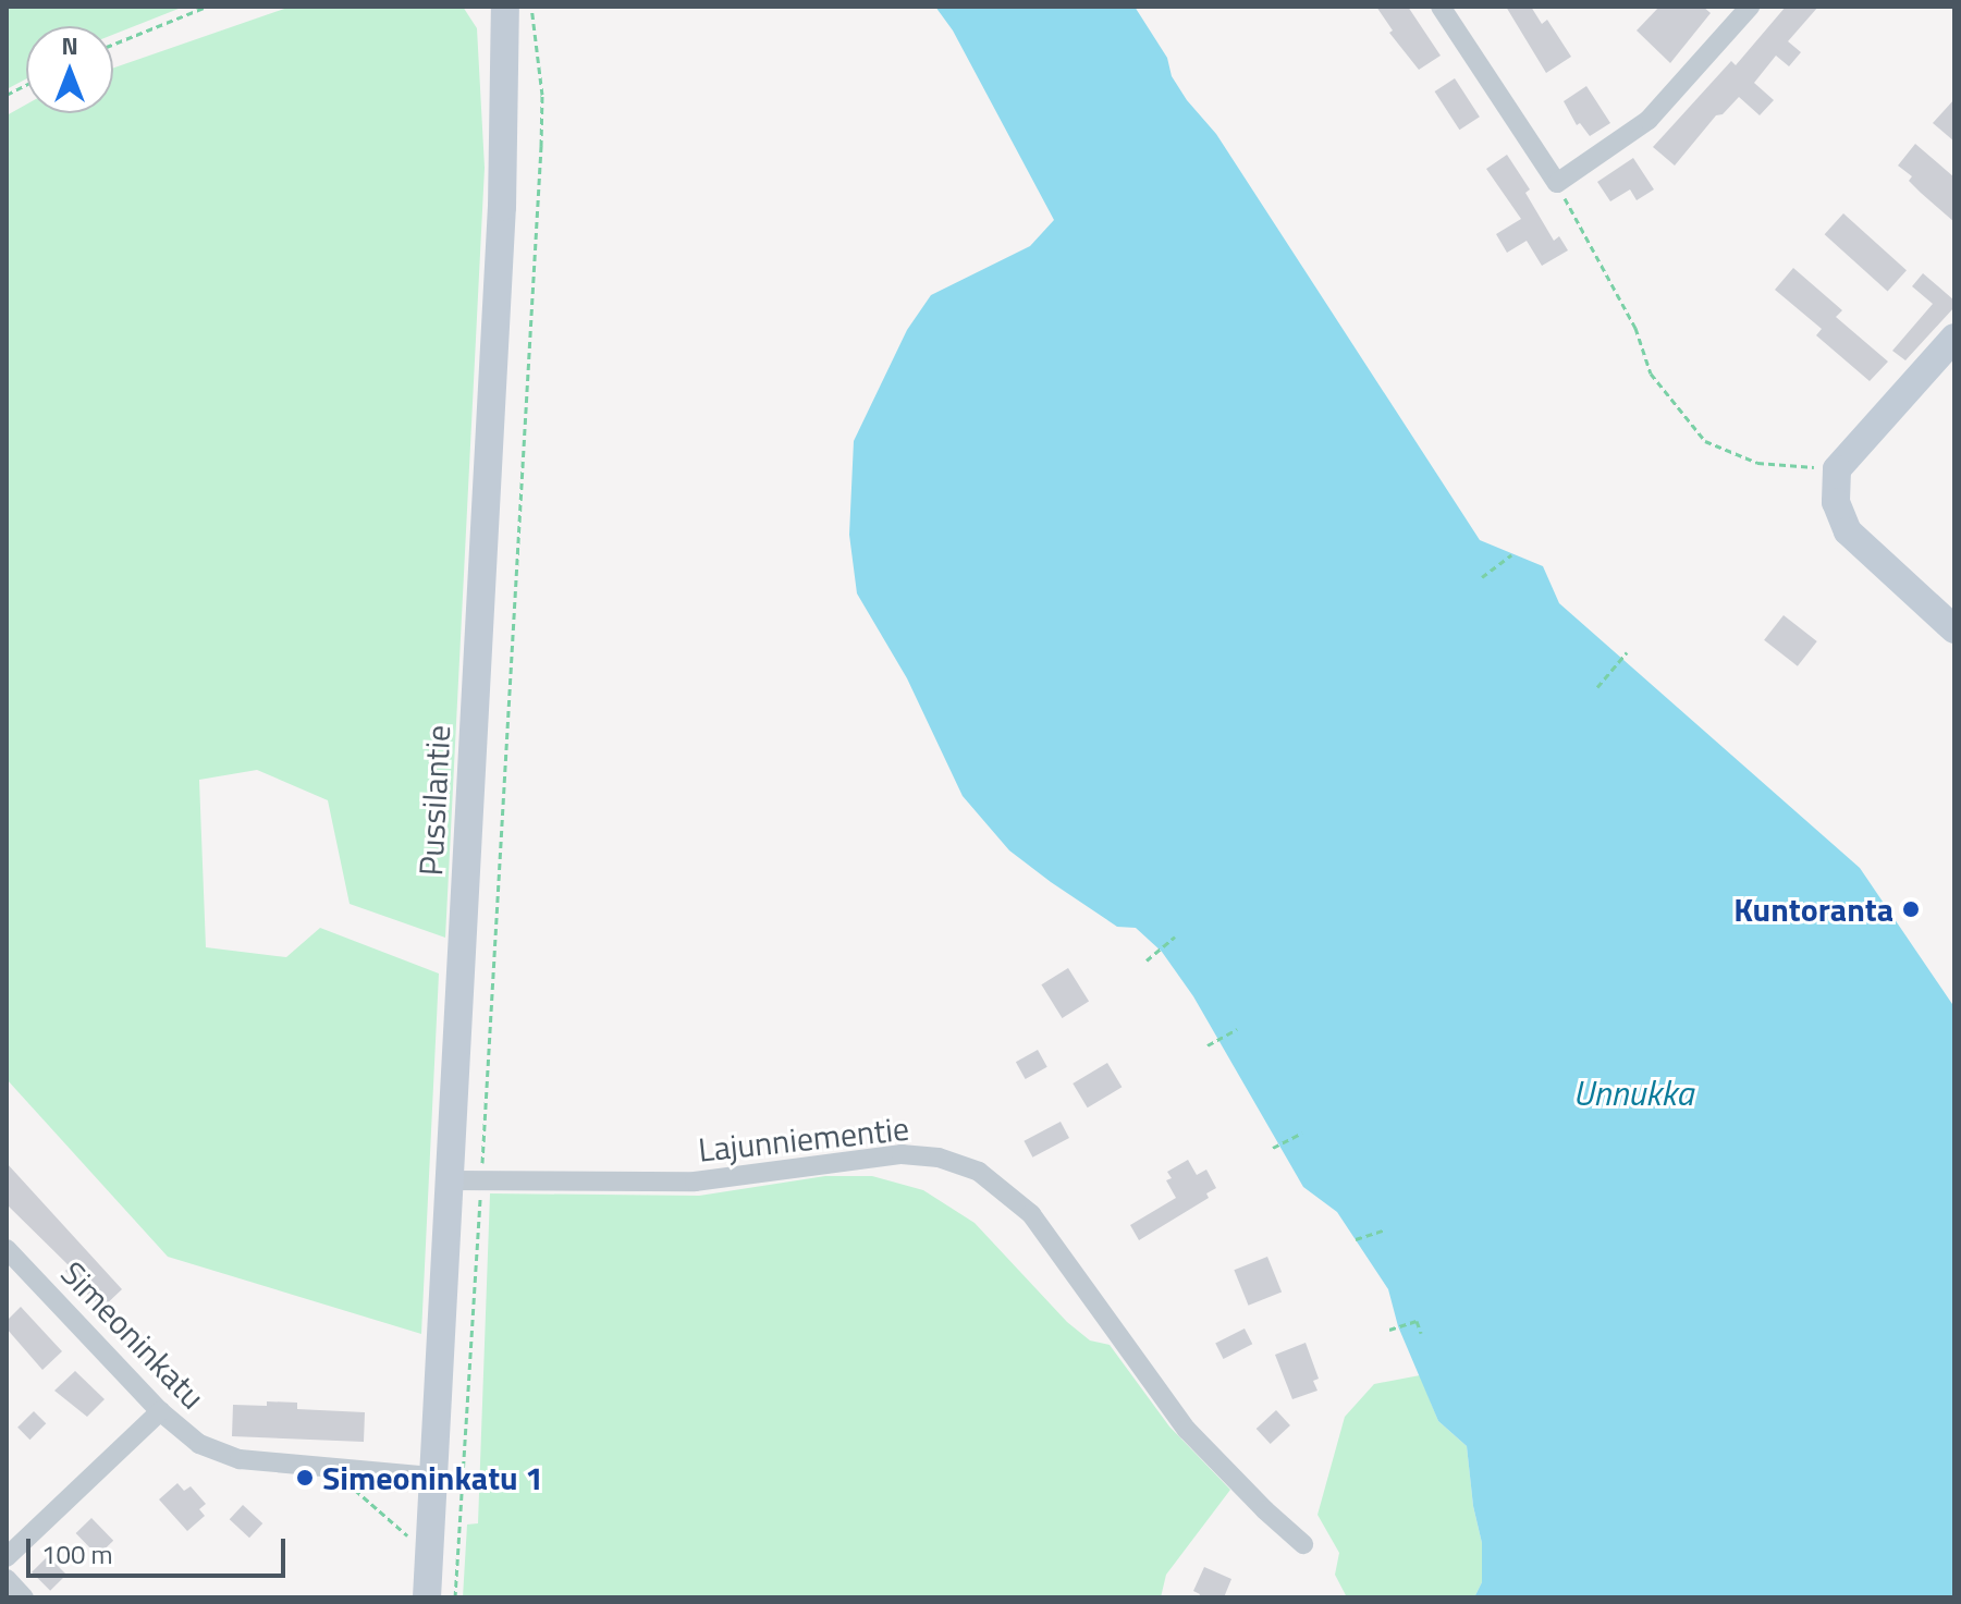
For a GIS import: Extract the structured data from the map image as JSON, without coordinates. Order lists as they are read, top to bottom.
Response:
{
  "streets": {
    "street": ["Pussilantie", "Lajunniementie", "Simeoninkatu"]
  },
  "crossings": [
    ["Pussilantie", "Lajunniementie"],
    ["Pussilantie", "Simeoninkatu"]
  ],
  "water": ["Unnukka"],
  "places": ["Kuntoranta", "Simeoninkatu 1"],
  "scale_bar": "100 m",
  "north": "top"
}
